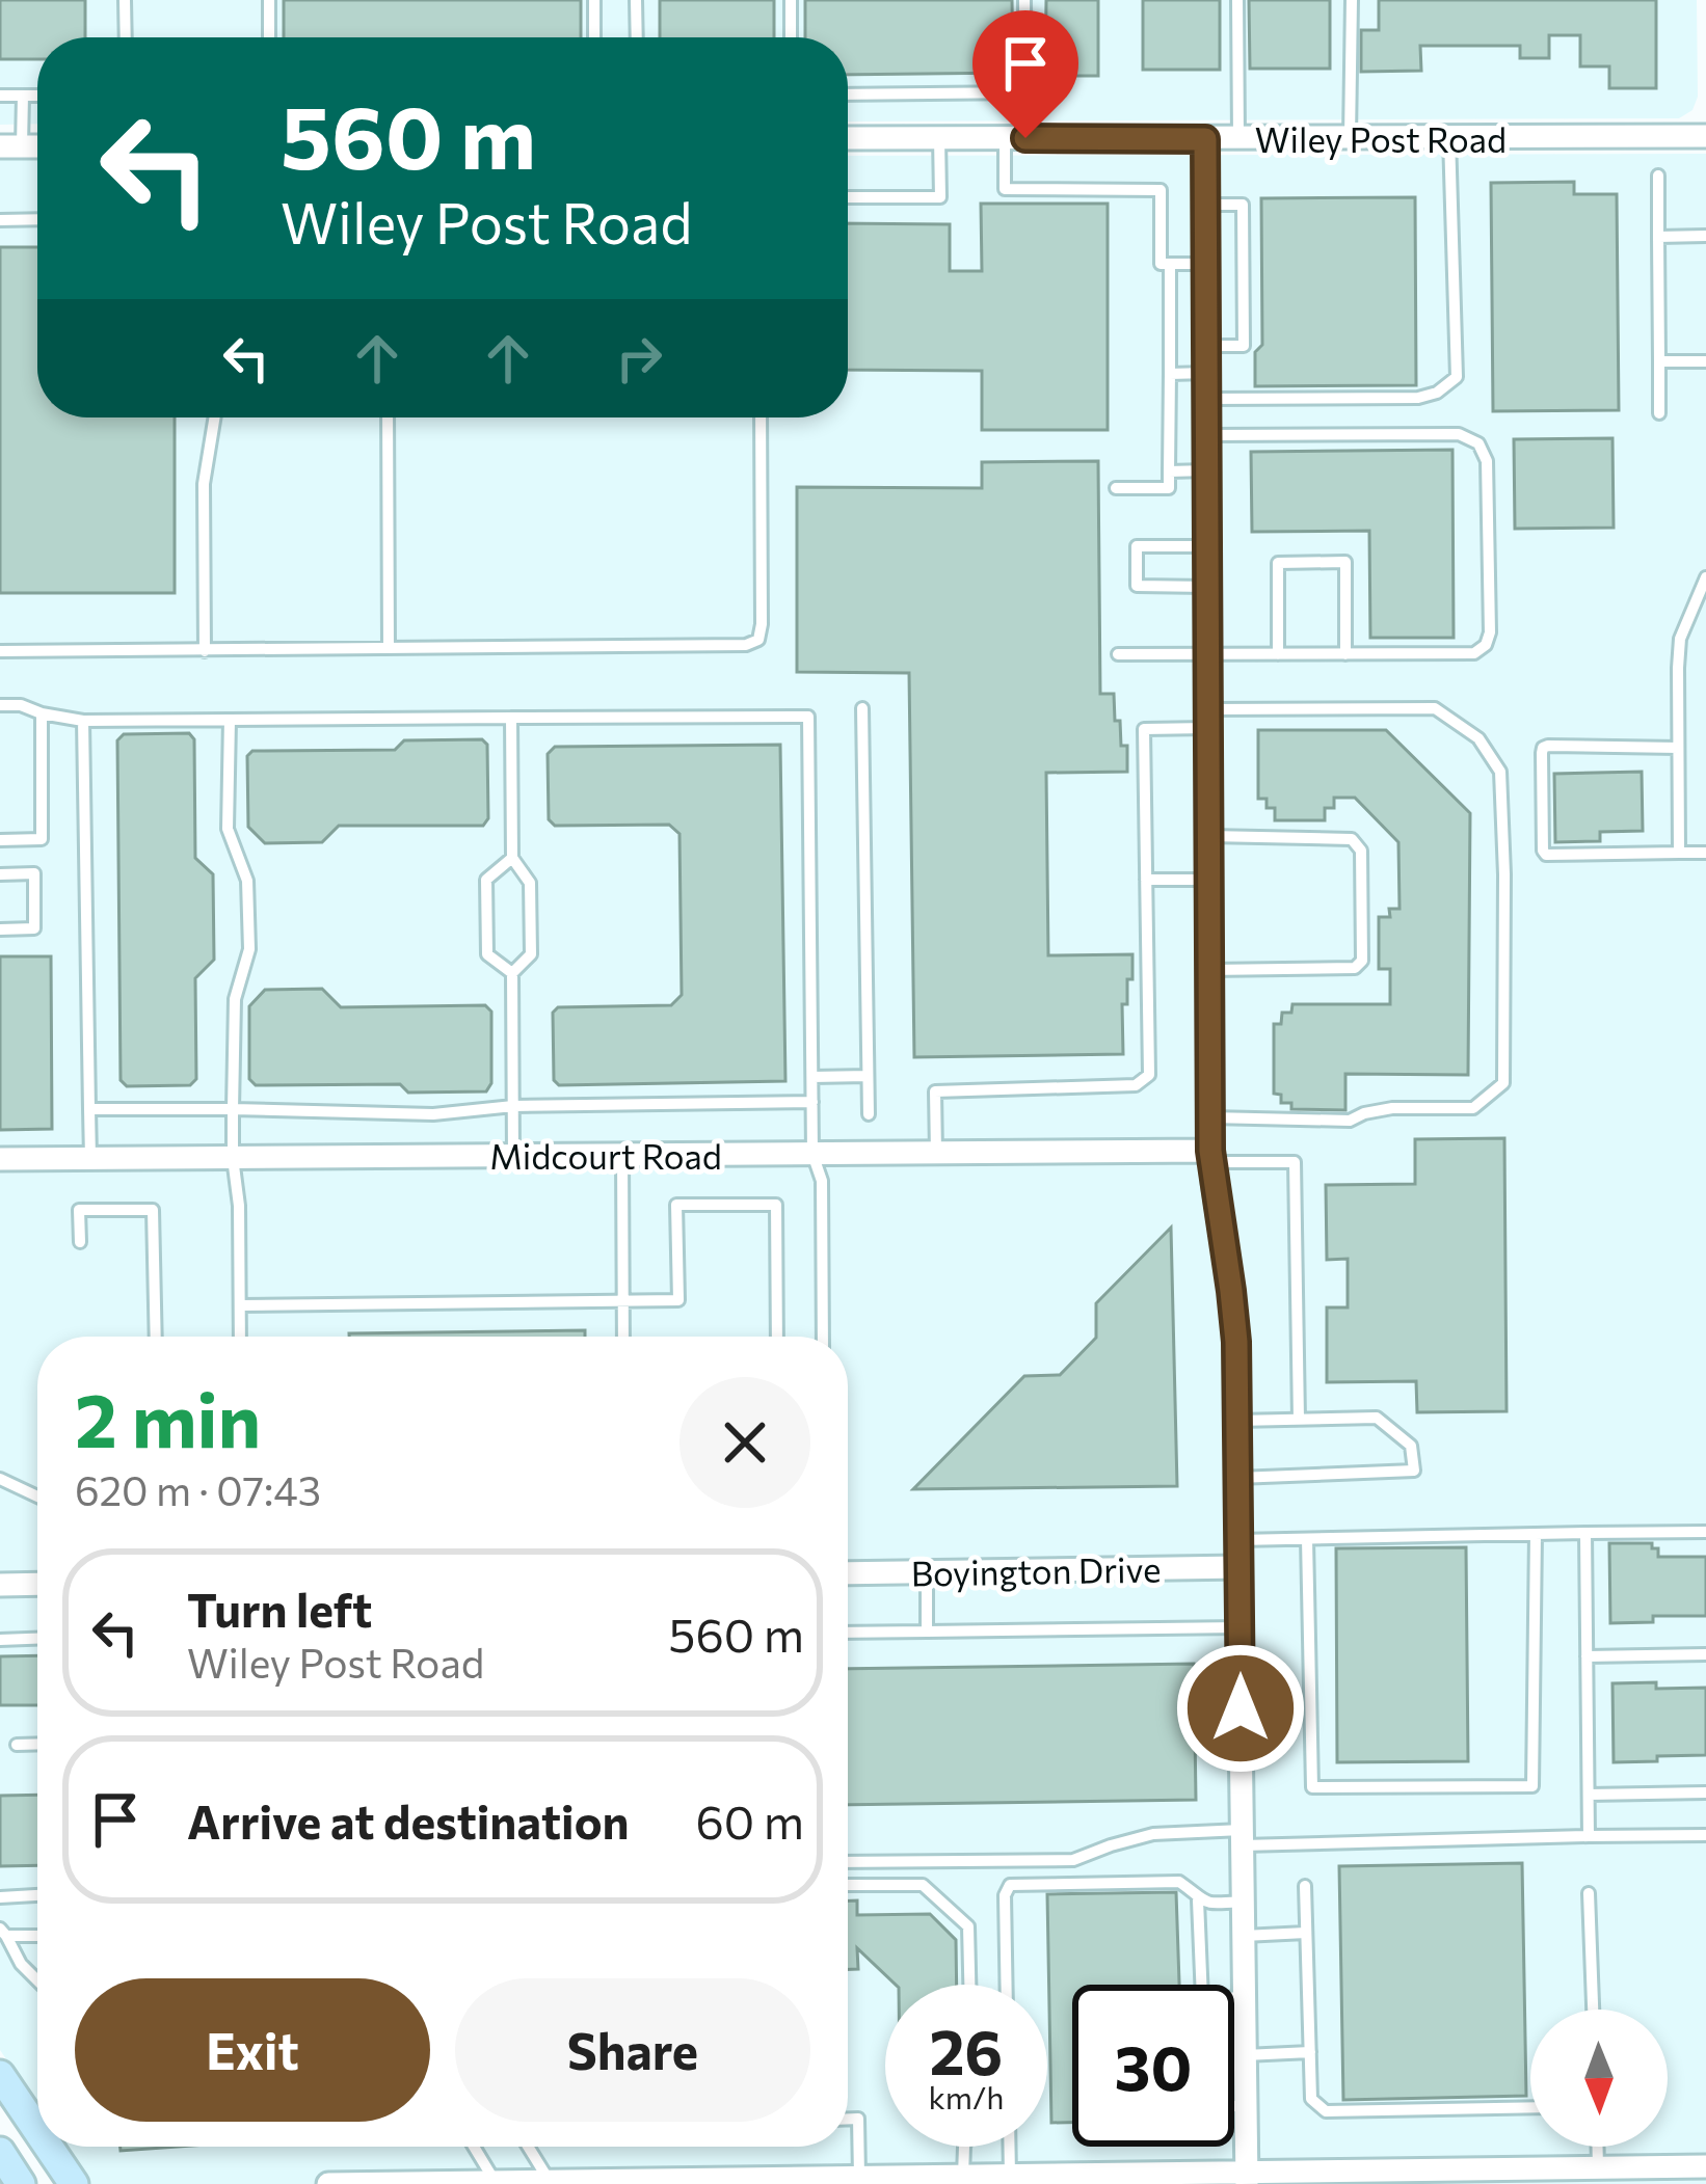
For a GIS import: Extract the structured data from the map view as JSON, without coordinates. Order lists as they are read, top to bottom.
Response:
{
  "streets": {
    "street": ["Wiley Post Road", "Midcourt Road", "Boyington Drive"]
  },
  "north": "bottom",
  "page": {
    "turn": ["560 m", "Wiley Post Road"],
    "heading": ["2 min", "620 m · 07:43"],
    "list": [
      {
        "name": "Turn left",
        "note": "Wiley Post Road",
        "value": "560 m"
      },
      {
        "name": "Arrive at destination",
        "value": "60 m"
      }
    ],
    "buttons": ["Exit", "Share"],
    "speed": "26 km/h",
    "limit": "30"
  }
}
